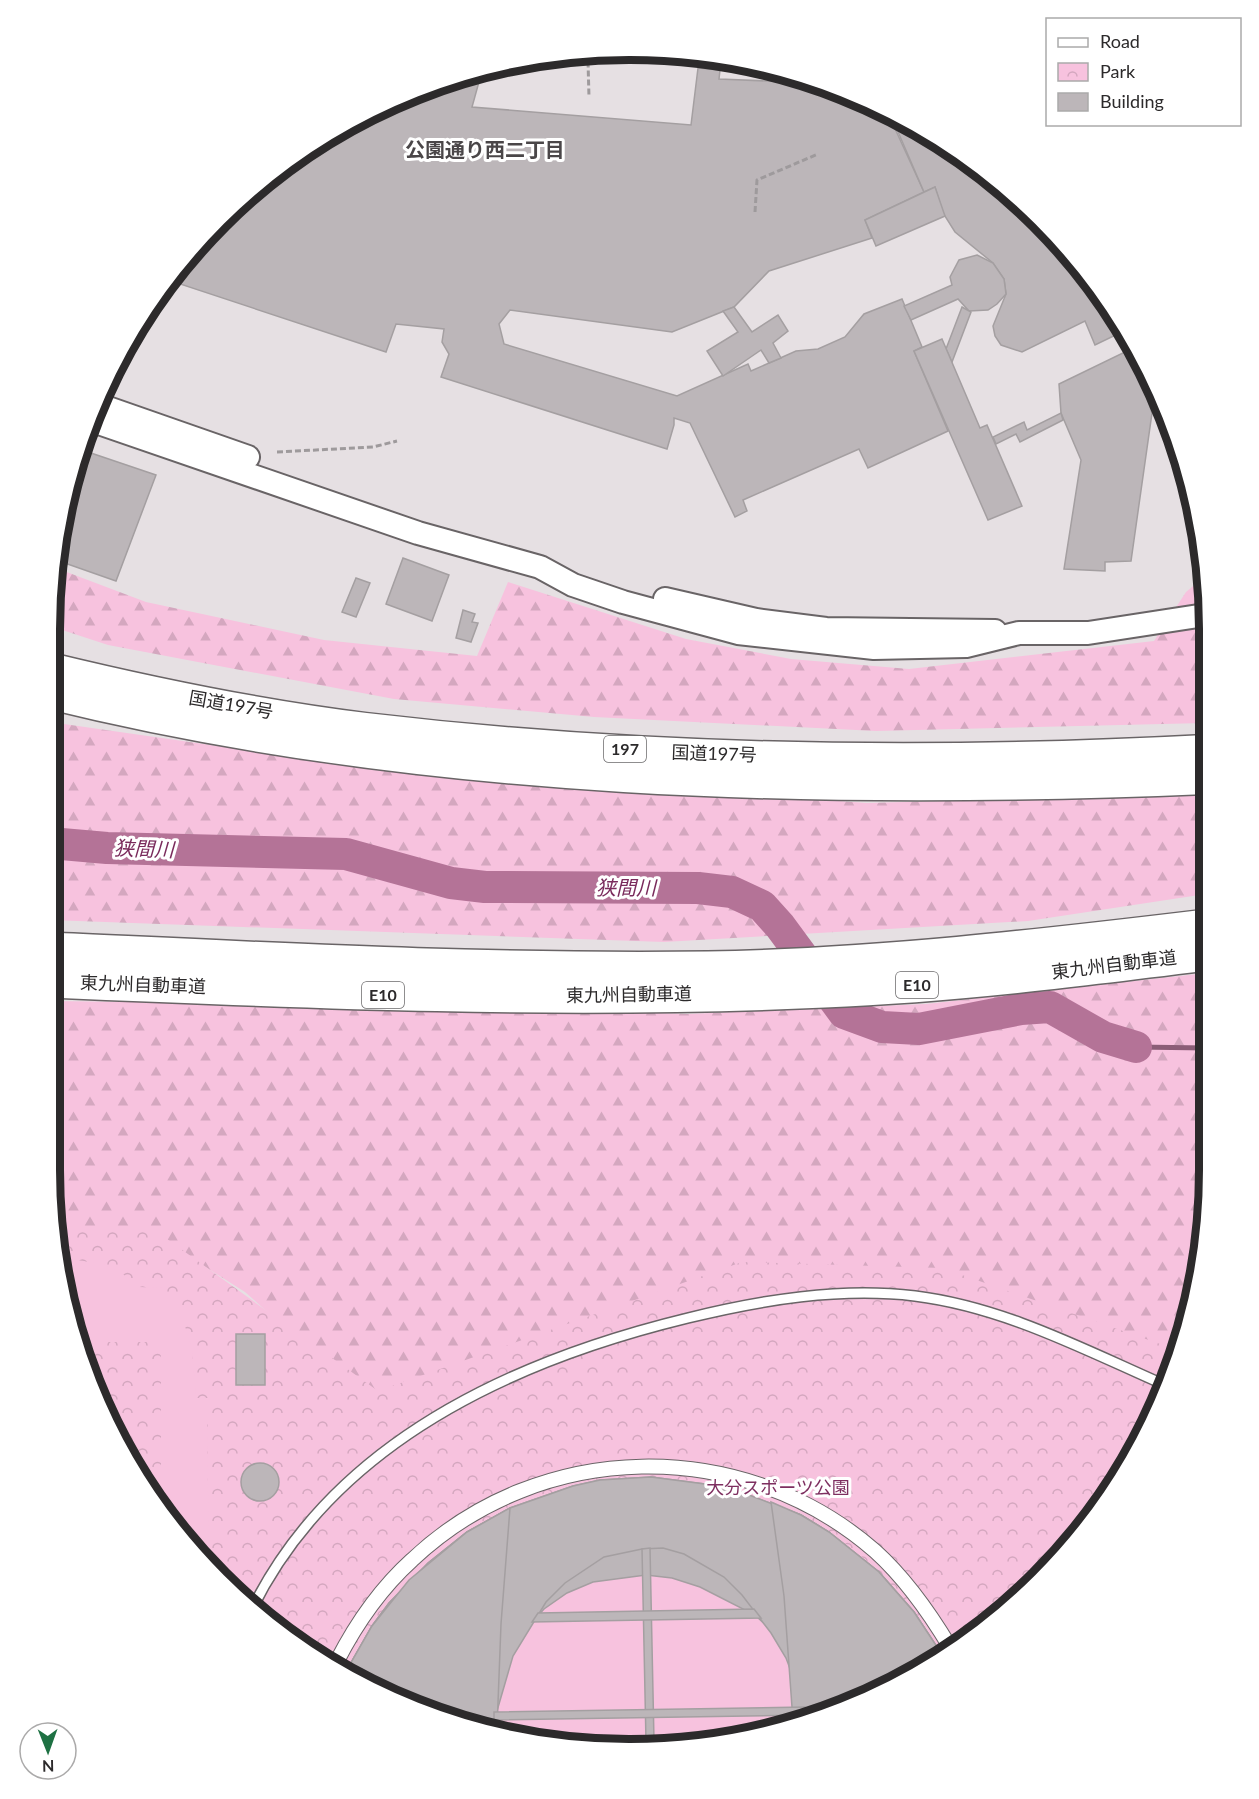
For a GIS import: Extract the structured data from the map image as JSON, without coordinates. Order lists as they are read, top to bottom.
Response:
{
  "streets": {
    "highway": [
      "国道197号",
      "197",
      "東九州自動車道",
      "E10"
    ]
  },
  "districts": ["公園通り西二丁目"],
  "water": ["狭間川"],
  "parks": ["大分スポーツ公園"],
  "legend": ["Road", "Park", "Building"],
  "north": "bottom"
}
